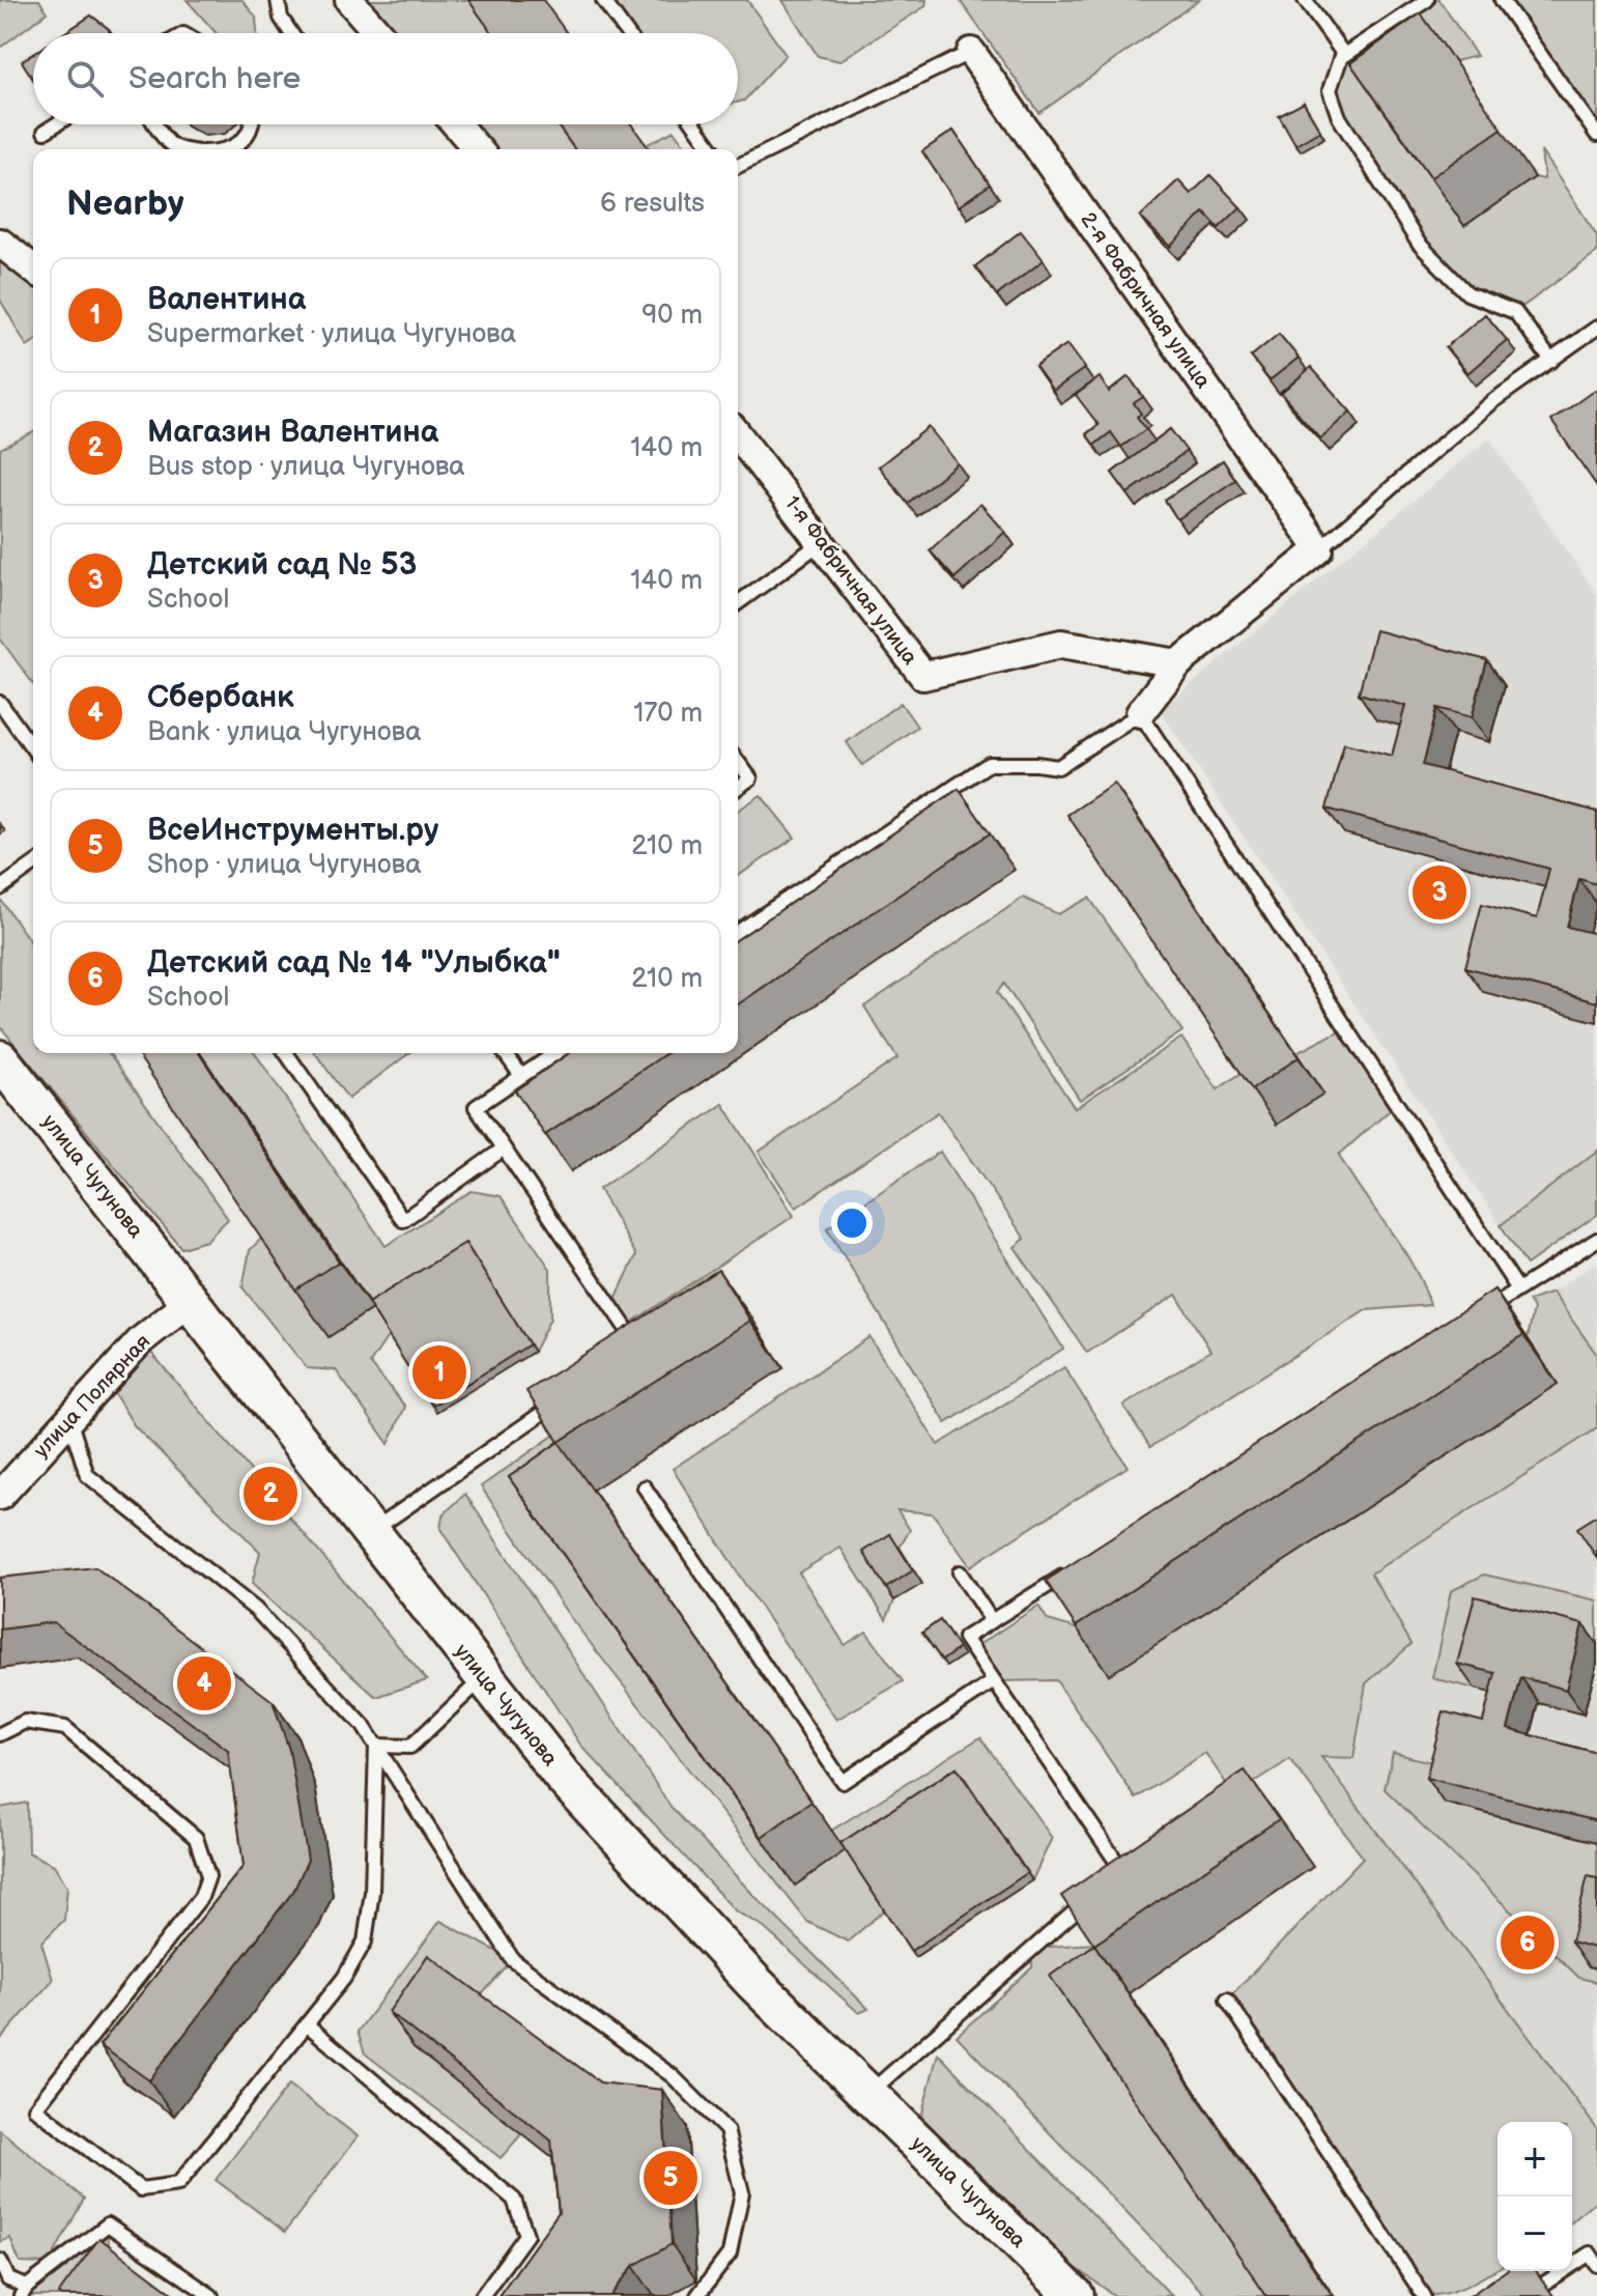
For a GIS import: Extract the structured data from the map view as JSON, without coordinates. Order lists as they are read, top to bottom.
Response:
{
  "streets": {
    "main road": ["улица Чугунова"],
    "street": ["2-я Фабричная улица", "1-я Фабричная улица", "улица Полярная"]
  },
  "crossings": [
    ["улица Чугунова", "улица Полярная"]
  ],
  "page": {
    "search": "Search here",
    "heading": ["Nearby", "6 results"],
    "list": [
      {
        "mark": "1",
        "name": "Валентина",
        "note": "Supermarket · улица Чугунова",
        "value": "90 m"
      },
      {
        "mark": "2",
        "name": "Магазин Валентина",
        "note": "Bus stop · улица Чугунова",
        "value": "140 m"
      },
      {
        "mark": "3",
        "name": "Детский сад № 53",
        "note": "School",
        "value": "140 m"
      },
      {
        "mark": "4",
        "name": "Сбербанк",
        "note": "Bank · улица Чугунова",
        "value": "170 m"
      },
      {
        "mark": "5",
        "name": "ВсеИнструменты.ру",
        "note": "Shop · улица Чугунова",
        "value": "210 m"
      },
      {
        "mark": "6",
        "name": "Детский сад № 14 \"Улыбка\"",
        "note": "School",
        "value": "210 m"
      }
    ],
    "pins": [
      "3",
      "1",
      "2",
      "4",
      "6",
      "5"
    ],
    "map_buttons": ["+", "−"]
  }
}
